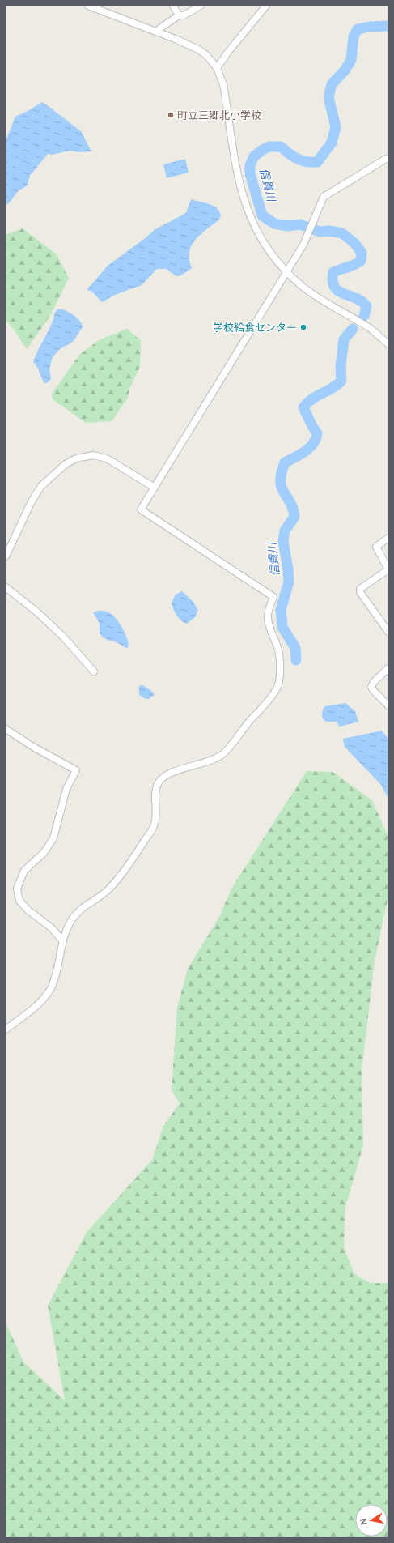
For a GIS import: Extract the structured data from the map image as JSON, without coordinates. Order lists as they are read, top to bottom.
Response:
{
  "water": ["信貴川"],
  "places": ["町立三郷北小学校", "学校給食センター"],
  "north": "left"
}
